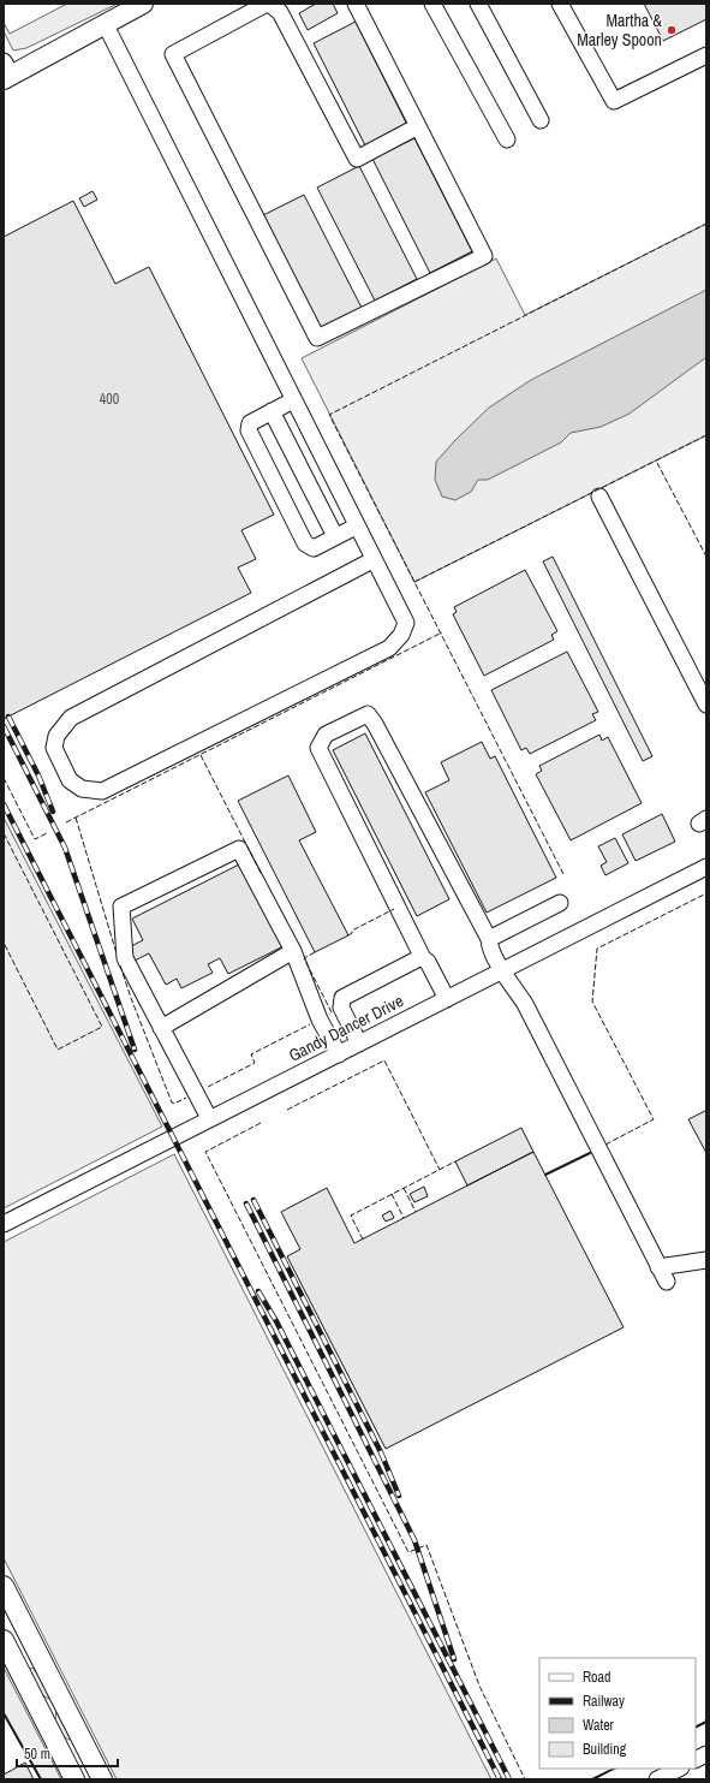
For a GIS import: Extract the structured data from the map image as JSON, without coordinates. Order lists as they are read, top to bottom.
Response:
{
  "streets": {
    "street": ["Gandy Dancer Drive"]
  },
  "places": ["Martha & Marley Spoon"],
  "house_numbers": ["400"],
  "legend": [
    "Road",
    "Railway",
    "Water",
    "Building"
  ],
  "scale_bar": "50 m"
}
